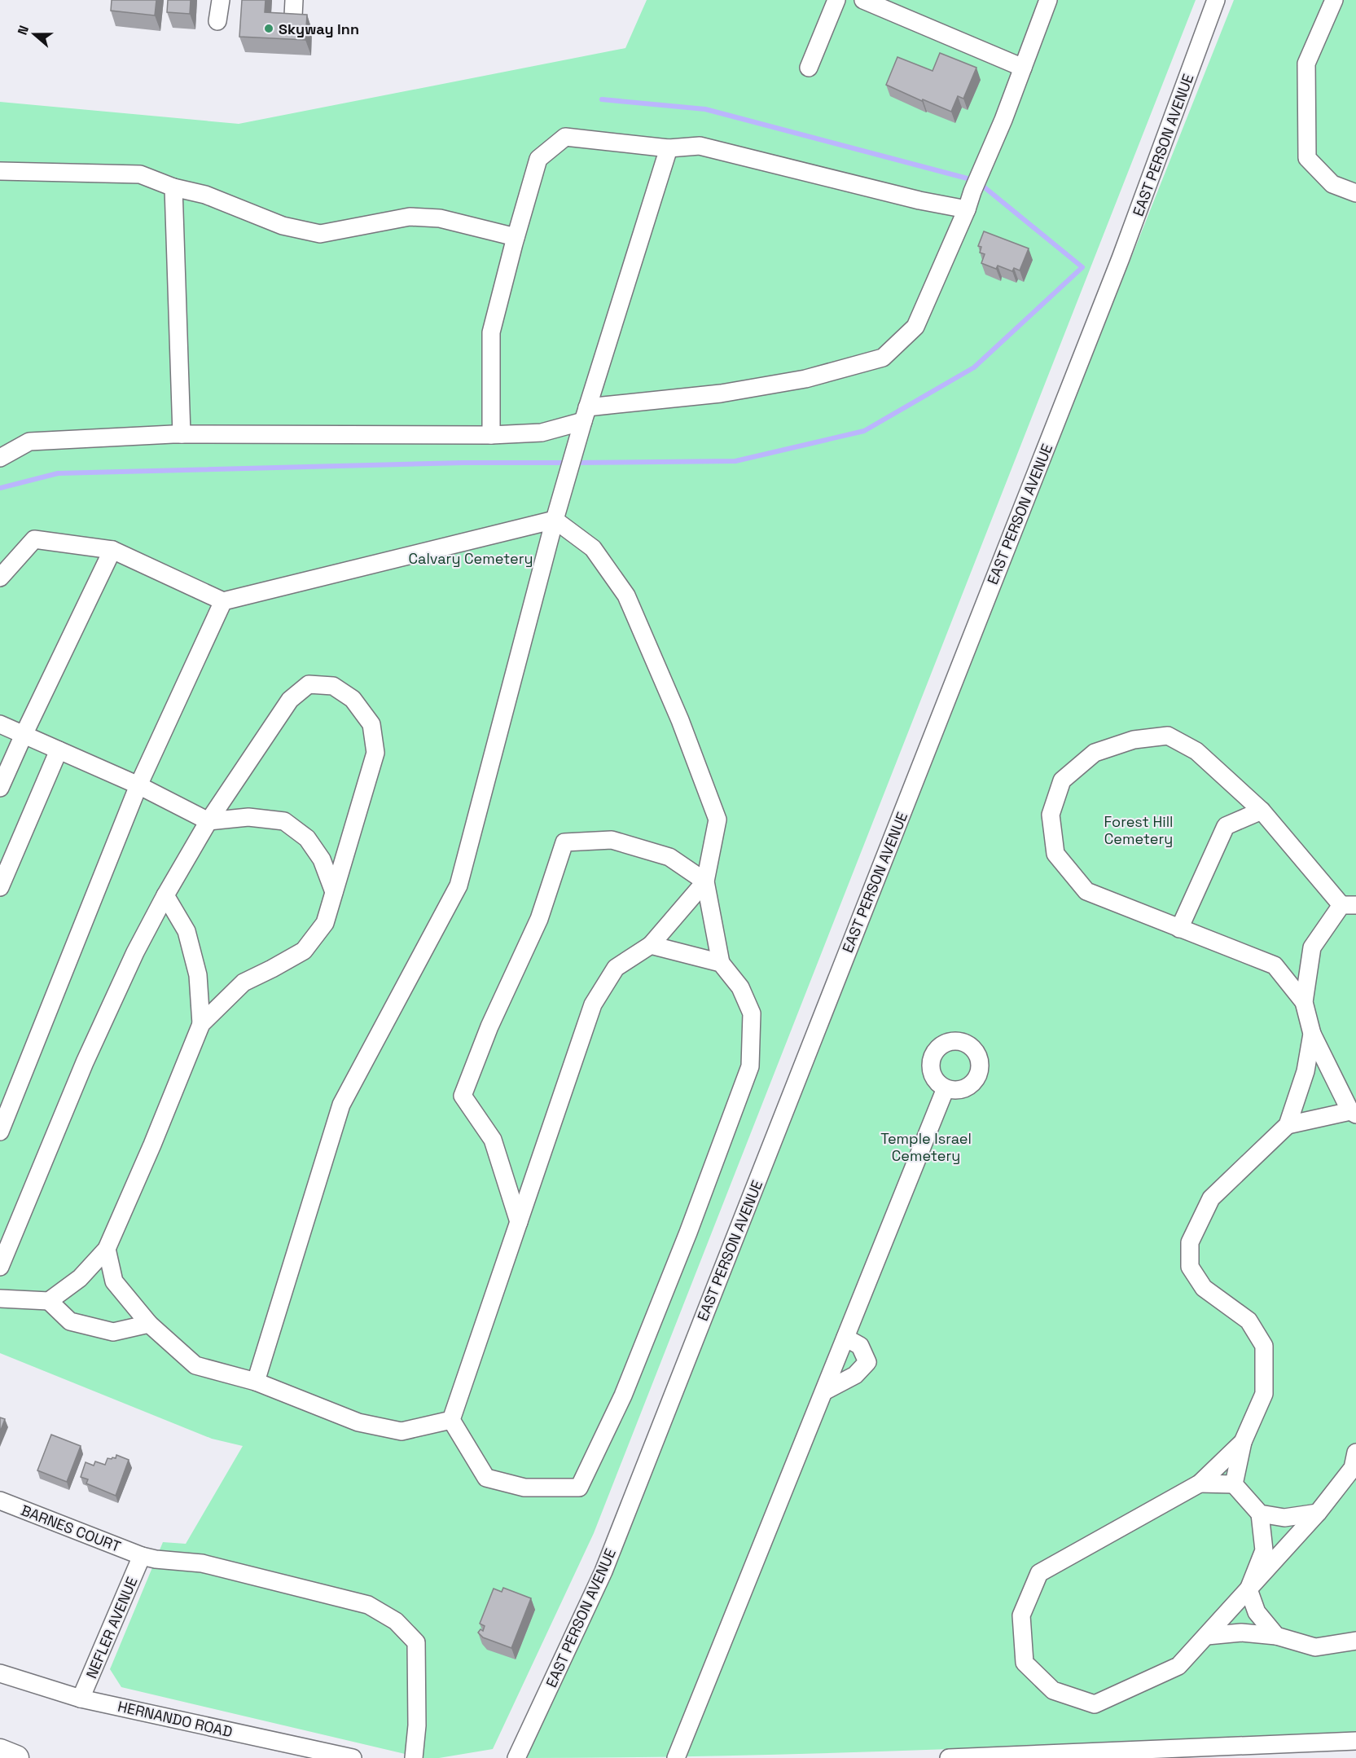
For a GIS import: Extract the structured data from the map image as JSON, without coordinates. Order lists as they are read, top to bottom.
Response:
{
  "streets": {
    "street": [
      "EAST PERSON AVENUE",
      "BARNES COURT",
      "NEFLER AVENUE",
      "HERNANDO ROAD"
    ]
  },
  "crossings": [
    ["BARNES COURT", "NEFLER AVENUE"],
    ["NEFLER AVENUE", "HERNANDO ROAD"]
  ],
  "parks": ["Calvary Cemetery", "Forest Hill Cemetery", "Temple Israel Cemetery"],
  "places": ["Skyway Inn"],
  "north": "left"
}
